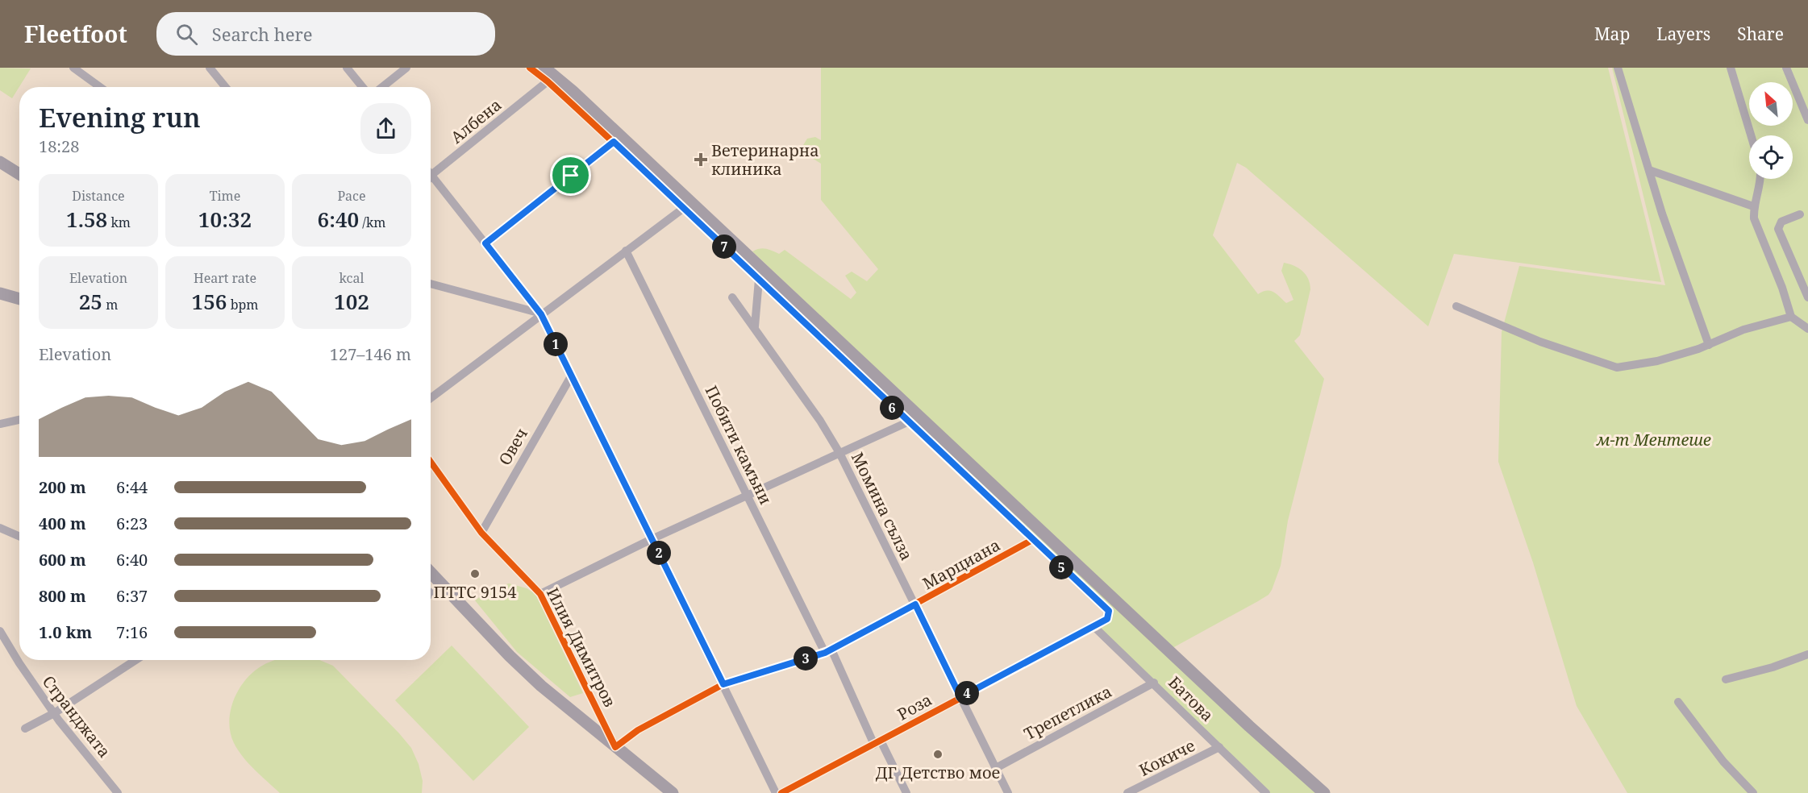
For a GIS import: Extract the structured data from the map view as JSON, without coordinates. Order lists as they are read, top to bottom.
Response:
{
  "streets": {
    "street": [
      "Албена",
      "Побити камъни",
      "Овеч",
      "Момина сълза",
      "Марциана",
      "Илия Димитров",
      "Батова",
      "Роза",
      "Трепетлика",
      "Странджата",
      "Кокиче"
    ]
  },
  "crossings": [
    ["Побити камъни", "Марциана"],
    ["Побити камъни", "Роза"],
    ["Овеч", "Илия Димитров"],
    ["Момина сълза", "Марциана"],
    ["Момина сълза", "Роза"],
    ["Момина сълза", "Трепетлика"],
    ["Марциана", "Илия Димитров"],
    ["Марциана", "Роза"],
    ["Батова", "Роза"],
    ["Батова", "Трепетлика"],
    ["Батова", "Кокиче"]
  ],
  "parks": ["м-т Ментeше"],
  "places": {
    "health": ["Ветеринарна клиника"],
    "other": ["ПТТС 9154", "ДГ Детство мое"]
  },
  "north": "top left",
  "page": {
    "header": "Fleetfoot",
    "search": "Search here",
    "nav": ["Map", "Layers", "Share"],
    "heading": ["Evening run", "18:28"],
    "stats": [
      ["Distance", "1.58 km"],
      ["Time", "10:32"],
      ["Pace", "6:40 /km"],
      ["Elevation", "25 m"],
      ["Heart rate", "156 bpm"],
      ["kcal", "102"]
    ],
    "pins": [
      "7",
      "1",
      "6",
      "2",
      "5",
      "3",
      "4"
    ],
    "chart": ["Elevation", "127–146 m"],
    "list": [
      {
        "name": "200 m",
        "note": "6:44"
      },
      {
        "name": "400 m",
        "note": "6:23"
      },
      {
        "name": "600 m",
        "note": "6:40"
      },
      {
        "name": "800 m",
        "note": "6:37"
      },
      {
        "name": "1.0 km",
        "note": "7:16"
      }
    ]
  }
}
